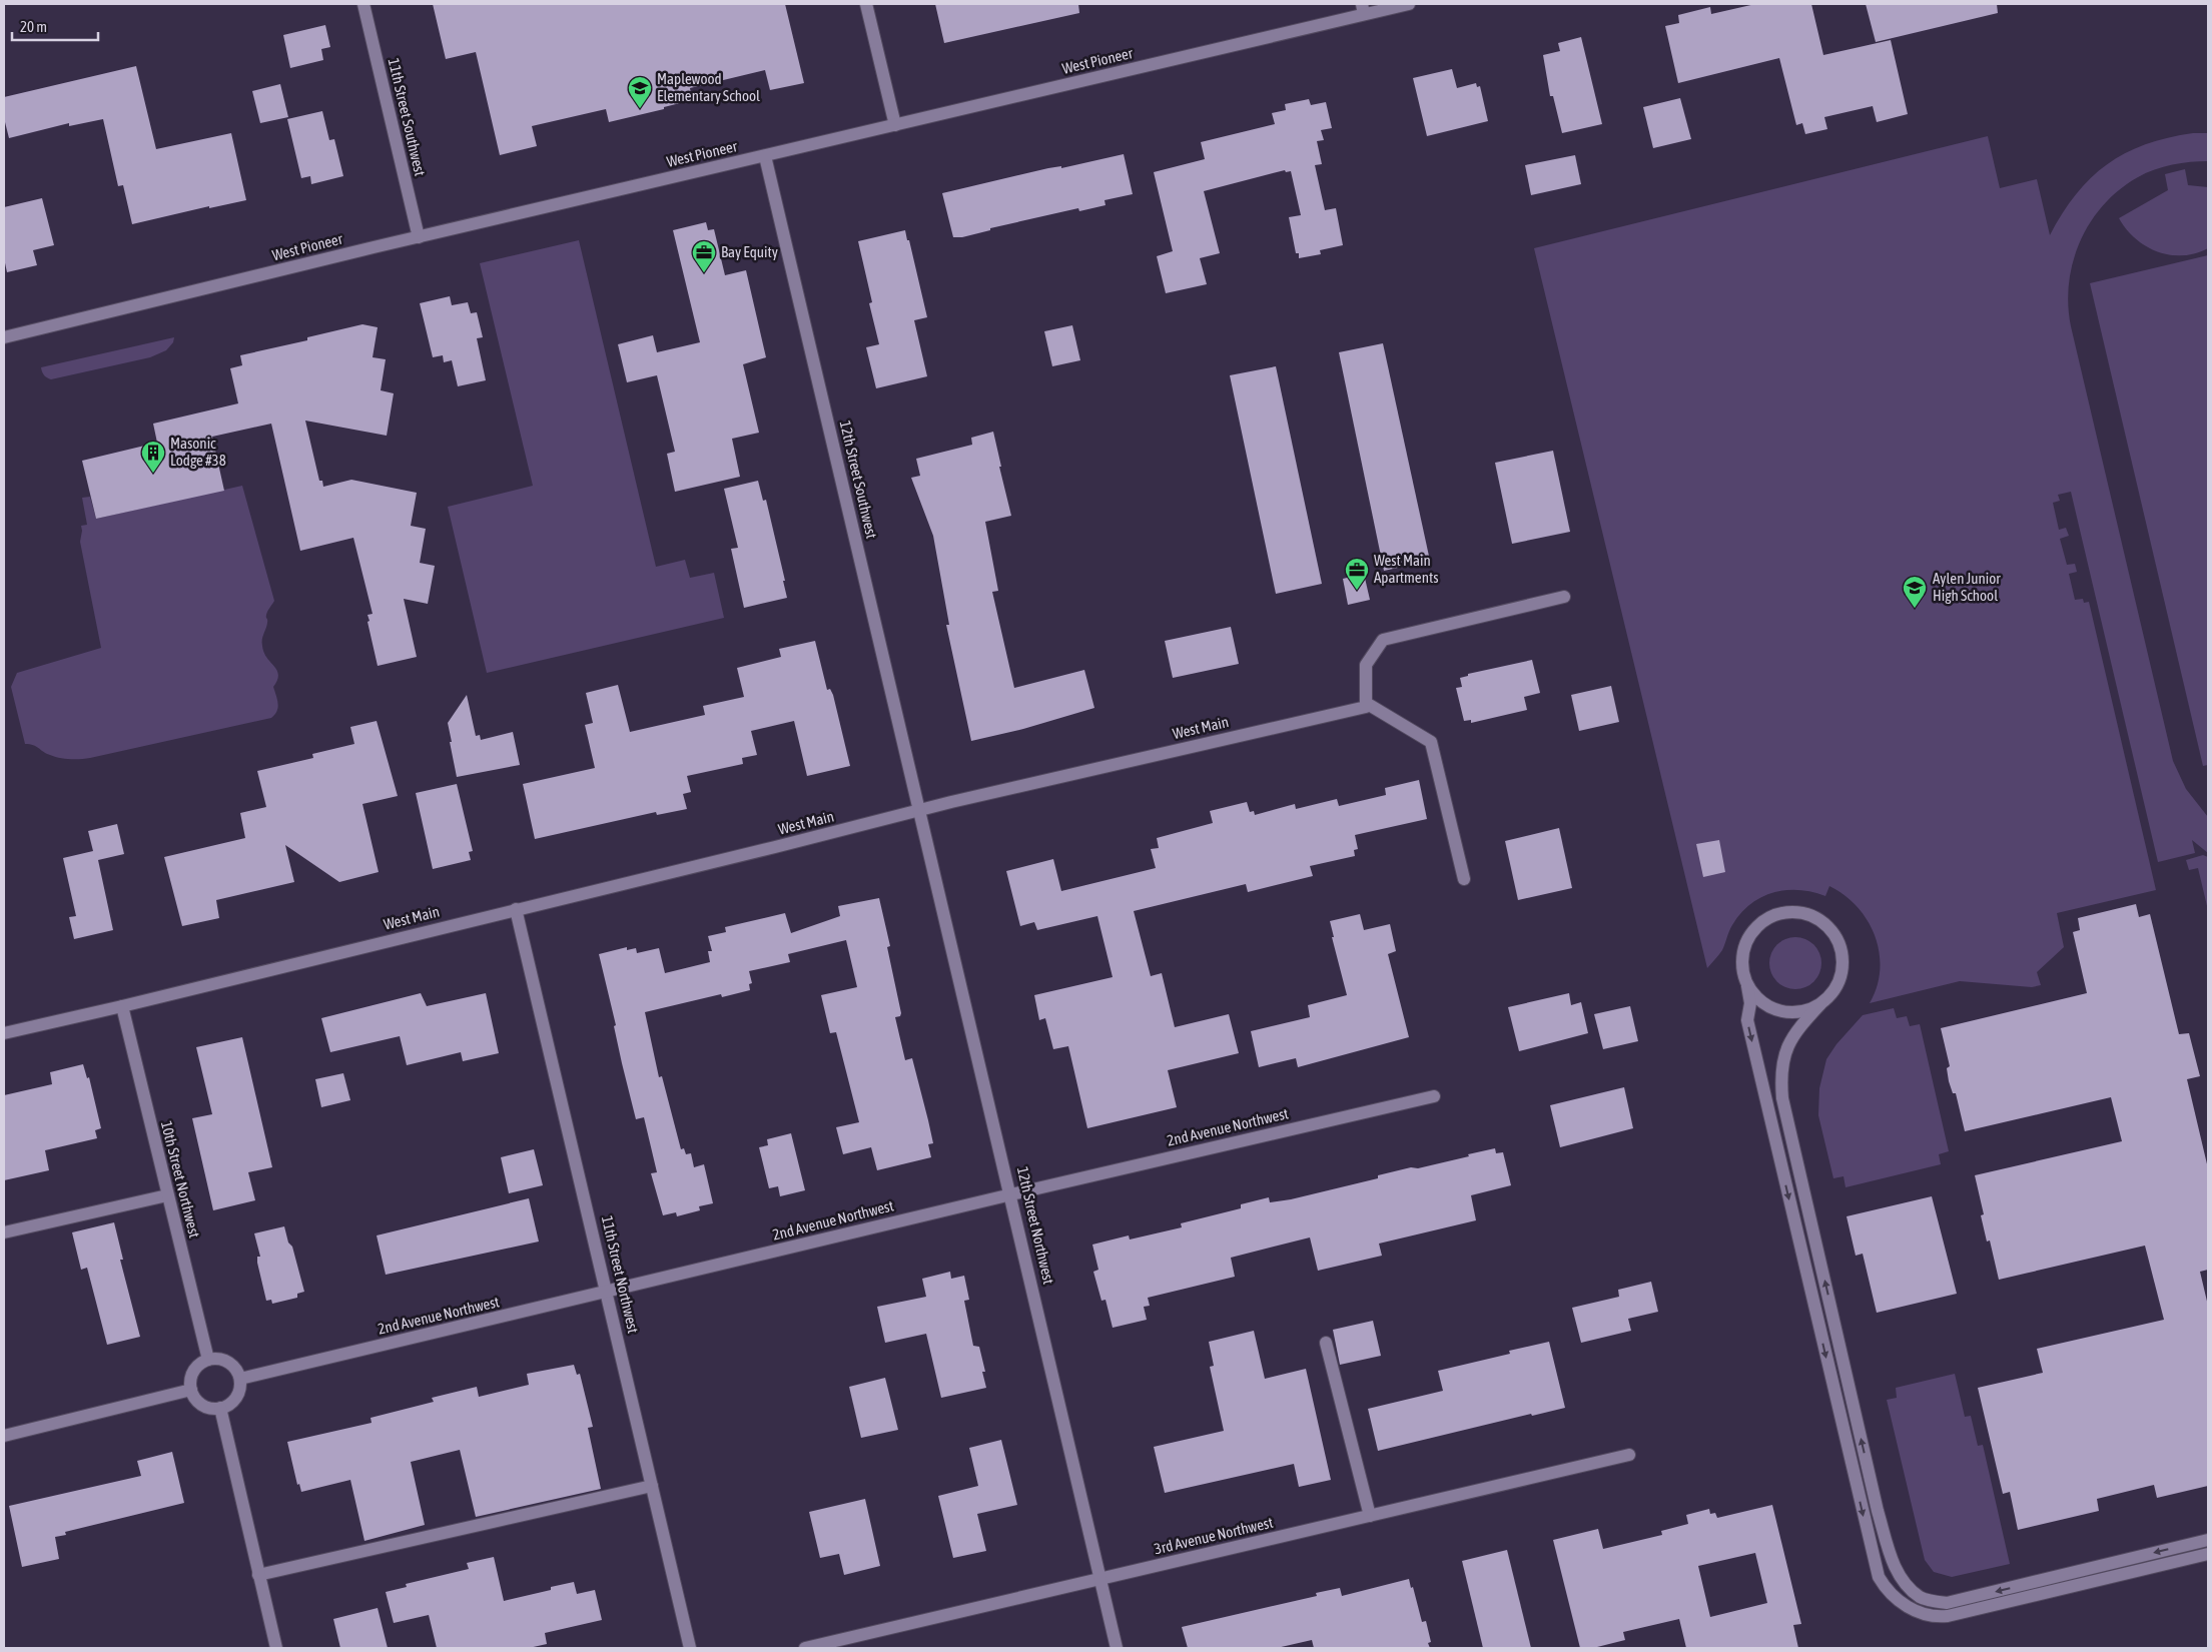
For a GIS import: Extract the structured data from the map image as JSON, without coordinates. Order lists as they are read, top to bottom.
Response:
{
  "streets": {
    "street": [
      "West Pioneer",
      "11th Street Southwest",
      "12th Street Southwest",
      "West Main",
      "2nd Avenue Northwest",
      "10th Street Northwest",
      "12th Street Northwest",
      "11th Street Northwest",
      "3rd Avenue Northwest"
    ]
  },
  "crossings": [
    ["West Pioneer", "11th Street Southwest"],
    ["West Pioneer", "12th Street Southwest"],
    ["12th Street Southwest", "West Main"],
    ["12th Street Southwest", "12th Street Northwest"],
    ["West Main", "10th Street Northwest"],
    ["West Main", "12th Street Northwest"],
    ["West Main", "11th Street Northwest"],
    ["2nd Avenue Northwest", "10th Street Northwest"],
    ["2nd Avenue Northwest", "12th Street Northwest"],
    ["2nd Avenue Northwest", "11th Street Northwest"],
    ["12th Street Northwest", "3rd Avenue Northwest"]
  ],
  "places": {
    "school or university": ["Maplewood Elementary School", "Aylen Junior High School"],
    "office": ["Bay Equity", "West Main Apartments"],
    "building": ["Masonic Lodge #38"]
  },
  "scale_bar": "20 m"
}
